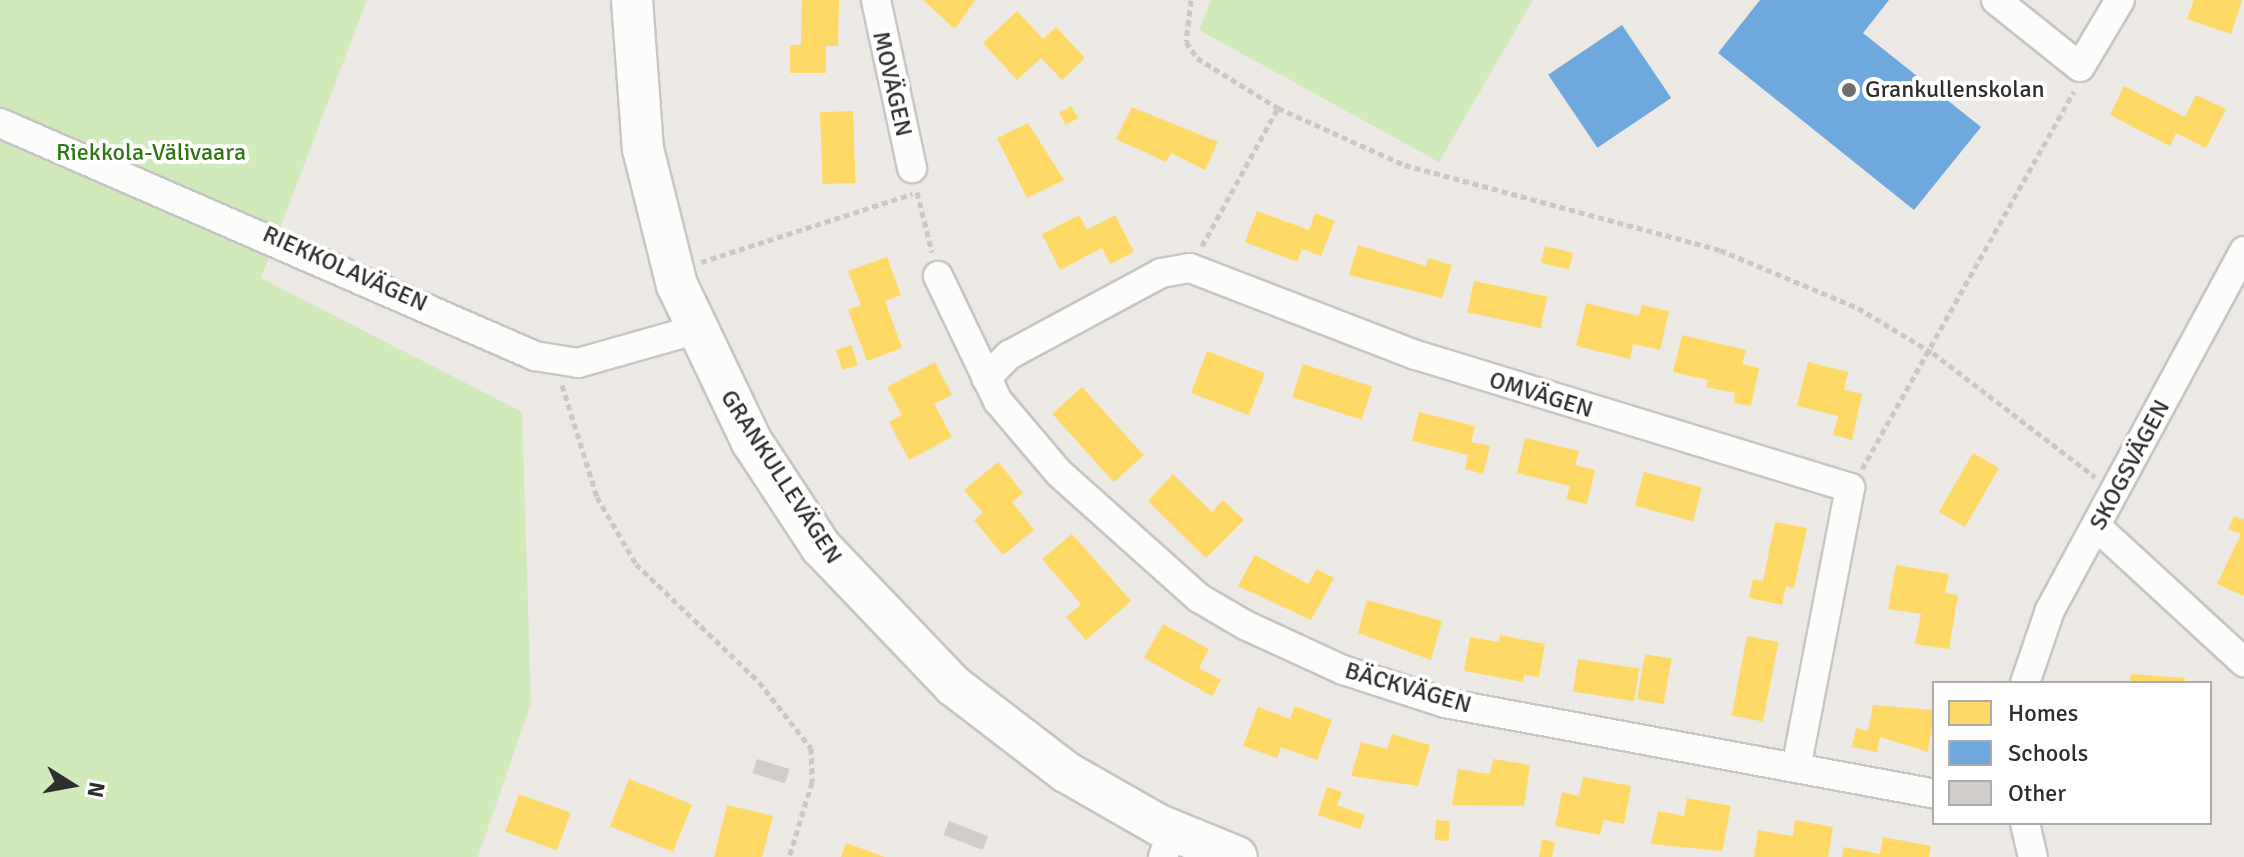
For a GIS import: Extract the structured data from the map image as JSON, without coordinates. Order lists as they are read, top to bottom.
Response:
{
  "streets": {
    "street": [
      "MOVÄGEN",
      "RIEKKOLAVÄGEN",
      "OMVÄGEN",
      "SKOGSVÄGEN",
      "GRANKULLEVÄGEN",
      "BÄCKVÄGEN"
    ]
  },
  "crossings": [
    ["RIEKKOLAVÄGEN", "GRANKULLEVÄGEN"]
  ],
  "parks": ["Riekkola-Välivaara"],
  "places": ["Grankullenskolan"],
  "legend": ["Homes", "Schools", "Other"],
  "north": "right"
}
